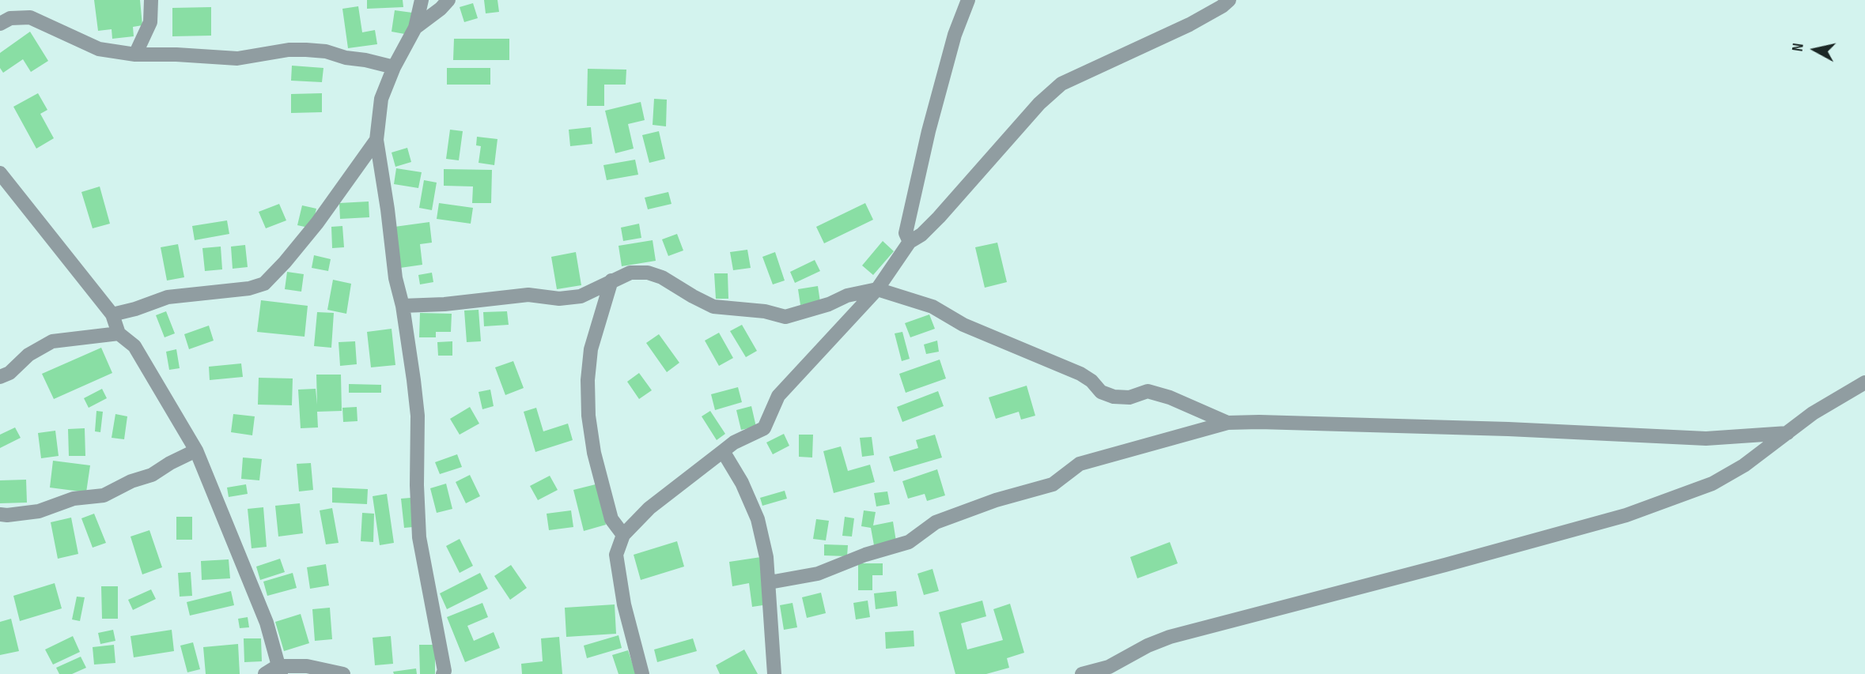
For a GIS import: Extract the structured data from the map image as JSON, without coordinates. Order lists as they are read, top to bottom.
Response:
{
  "north": "left"
}
